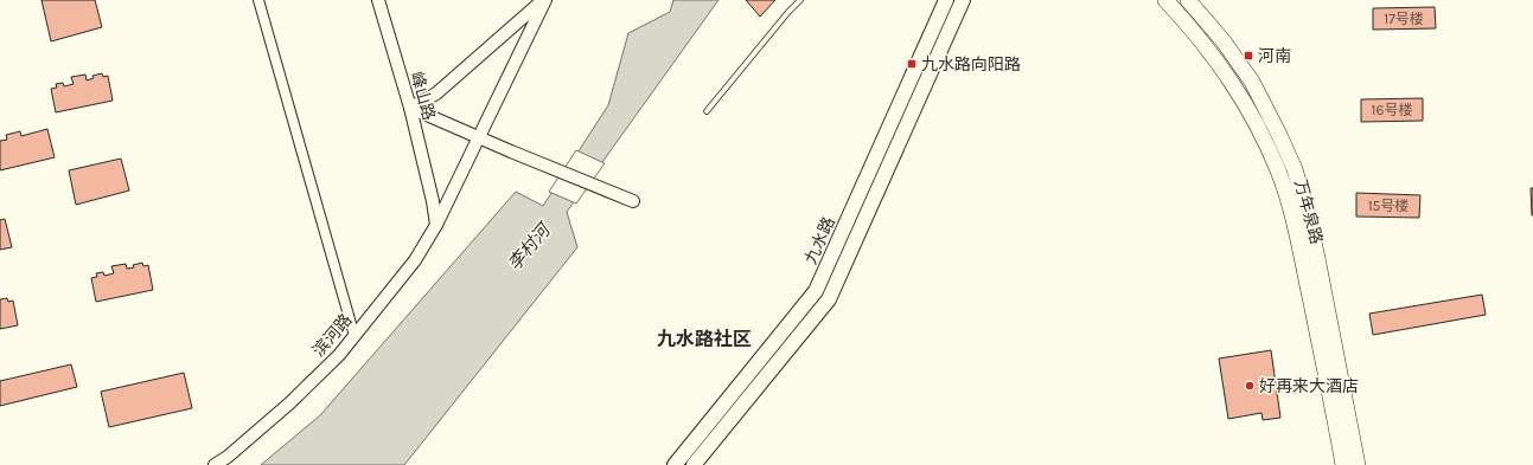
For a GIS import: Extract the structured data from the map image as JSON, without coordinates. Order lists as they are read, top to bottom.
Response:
{
  "streets": {
    "main road": ["万年泉路", "九水路"],
    "street": ["峰山路", "滨河路"]
  },
  "crossings": [
    ["峰山路", "滨河路"]
  ],
  "districts": ["九水路社区"],
  "water": ["李村河"],
  "places": {
    "transit": ["河南", "九水路向阳路"],
    "other": ["好再来大酒店"]
  },
  "house_numbers": ["17号楼", "16号楼", "15号楼"]
}
